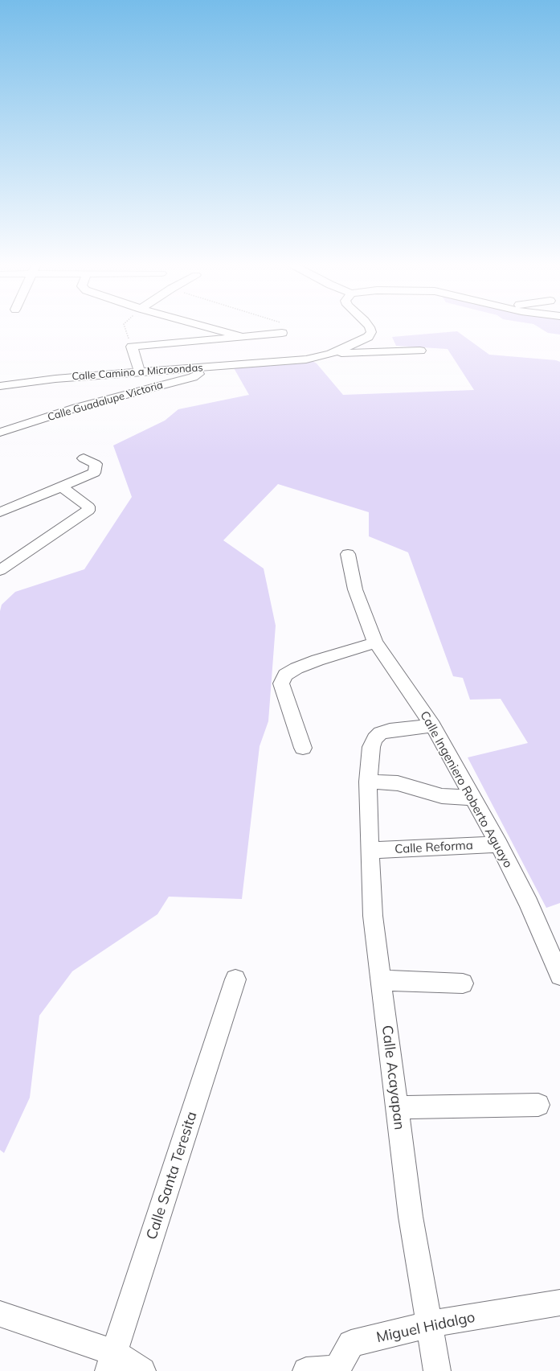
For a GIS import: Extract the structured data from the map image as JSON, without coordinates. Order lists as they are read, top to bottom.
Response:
{
  "streets": {
    "street": [
      "Calle Camino a Microondas",
      "Calle Guadalupe Victoria",
      "Calle Ingeniero Roberto Aguayo",
      "Calle Reforma",
      "Calle Acayapan",
      "Calle Santa Teresita",
      "Miguel Hidalgo"
    ]
  },
  "crossings": [
    ["Calle Camino a Microondas", "Calle Guadalupe Victoria"],
    ["Calle Ingeniero Roberto Aguayo", "Calle Reforma"],
    ["Calle Ingeniero Roberto Aguayo", "Calle Acayapan"],
    ["Calle Reforma", "Calle Acayapan"],
    ["Calle Acayapan", "Miguel Hidalgo"]
  ]
}
